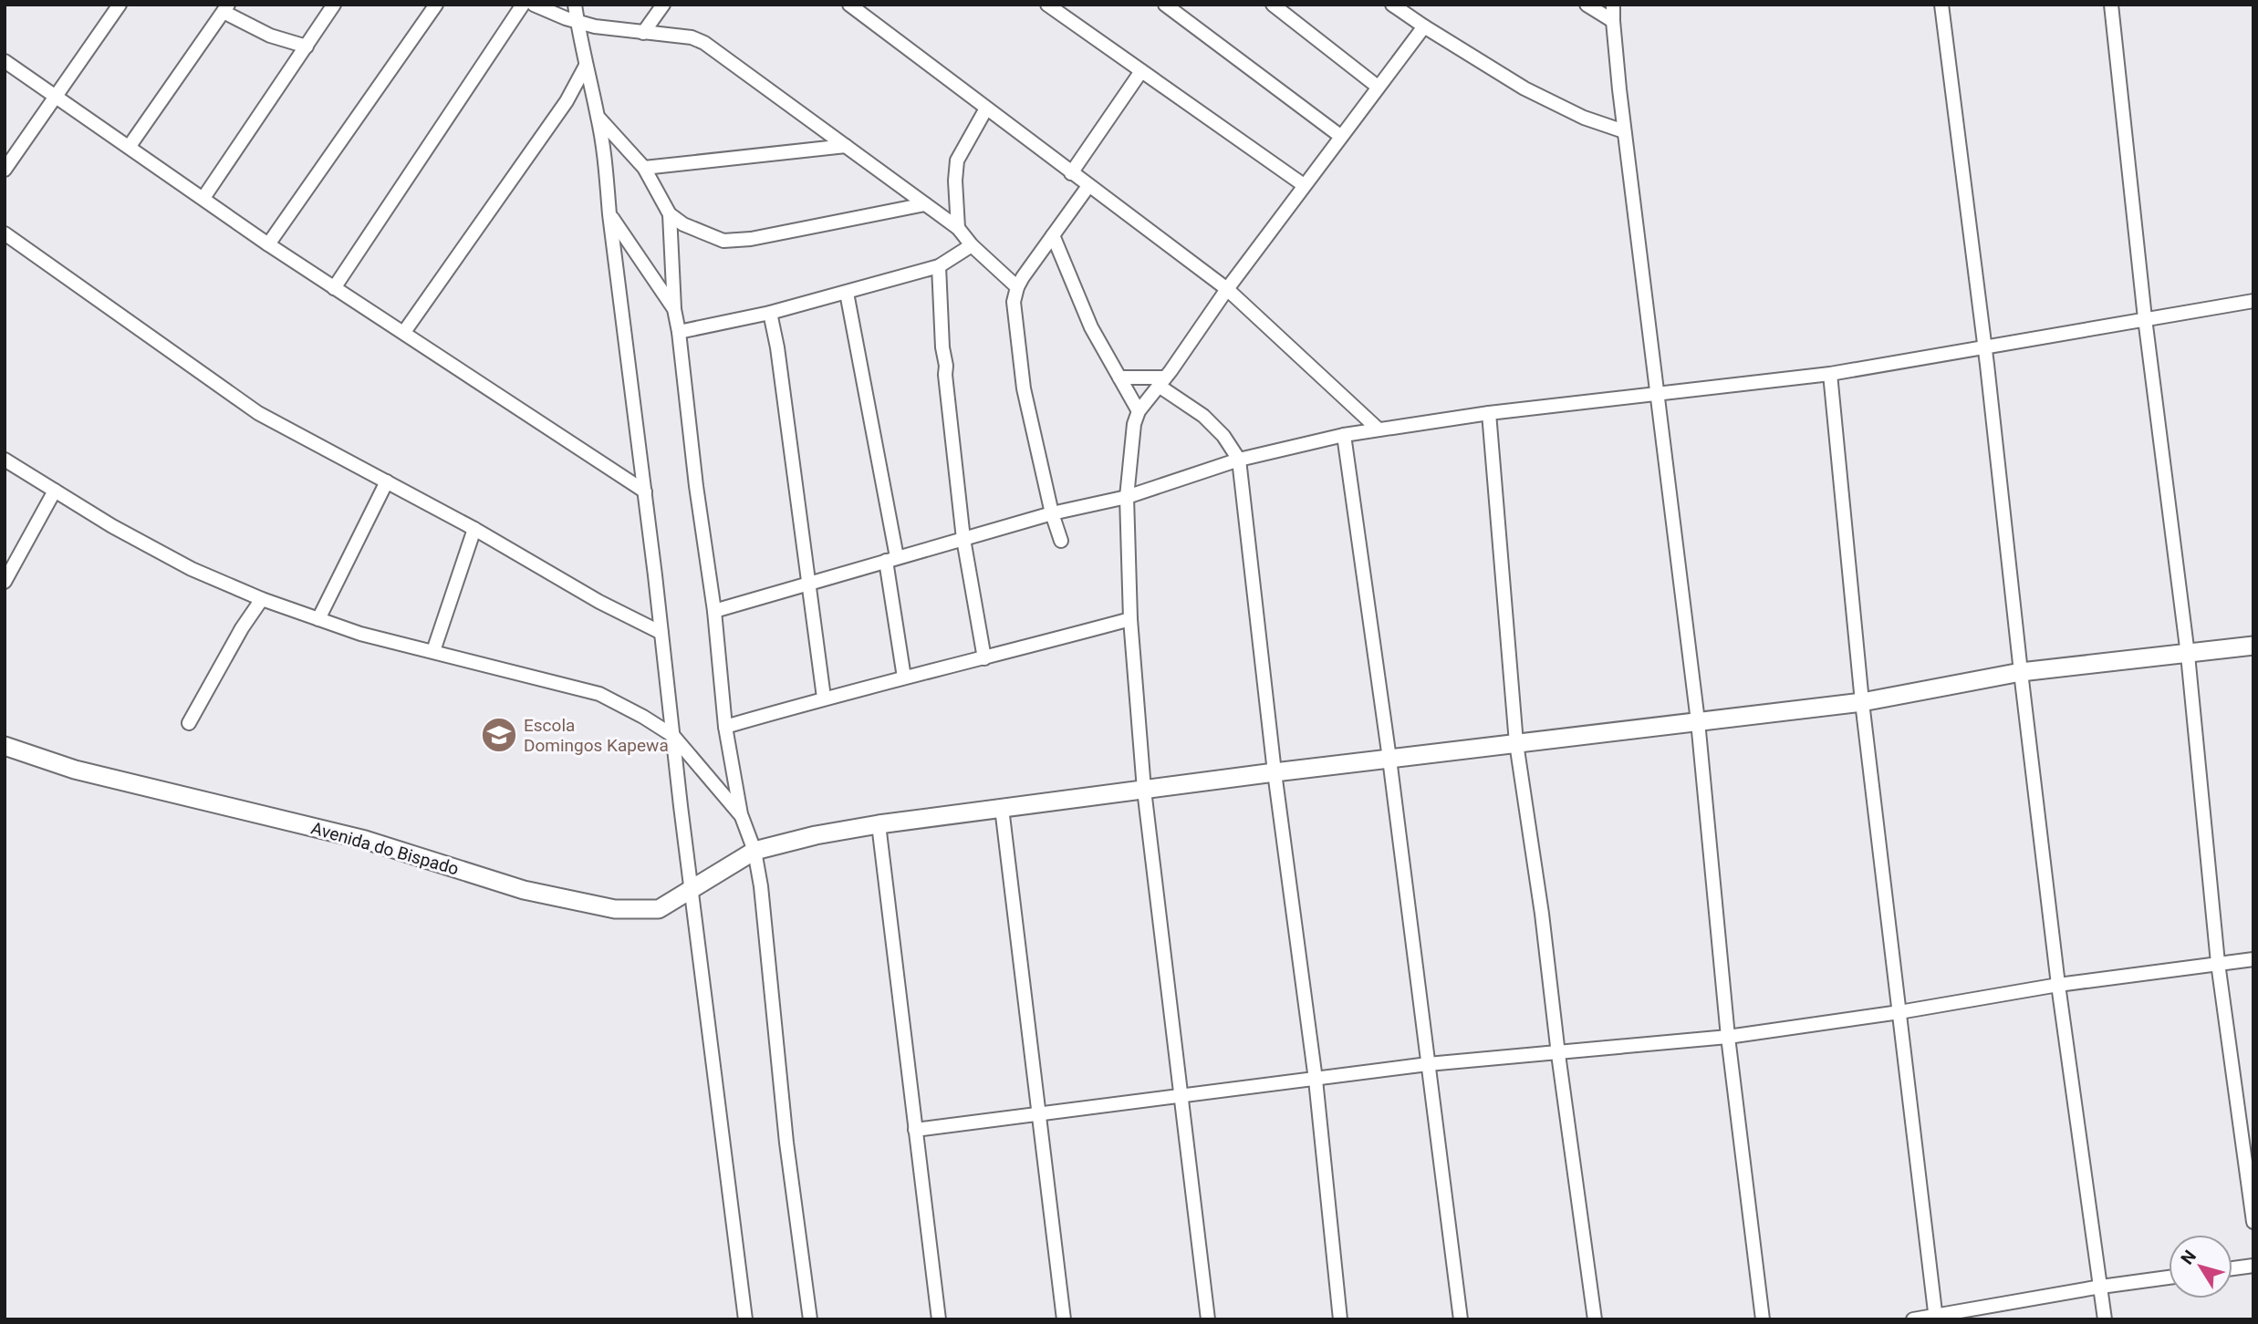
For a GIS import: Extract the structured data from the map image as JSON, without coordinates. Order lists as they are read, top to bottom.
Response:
{
  "streets": {
    "main road": ["Avenida do Bispado"]
  },
  "places": {
    "school or university": ["Escola Domingos Kapewa"]
  },
  "north": "top left"
}
